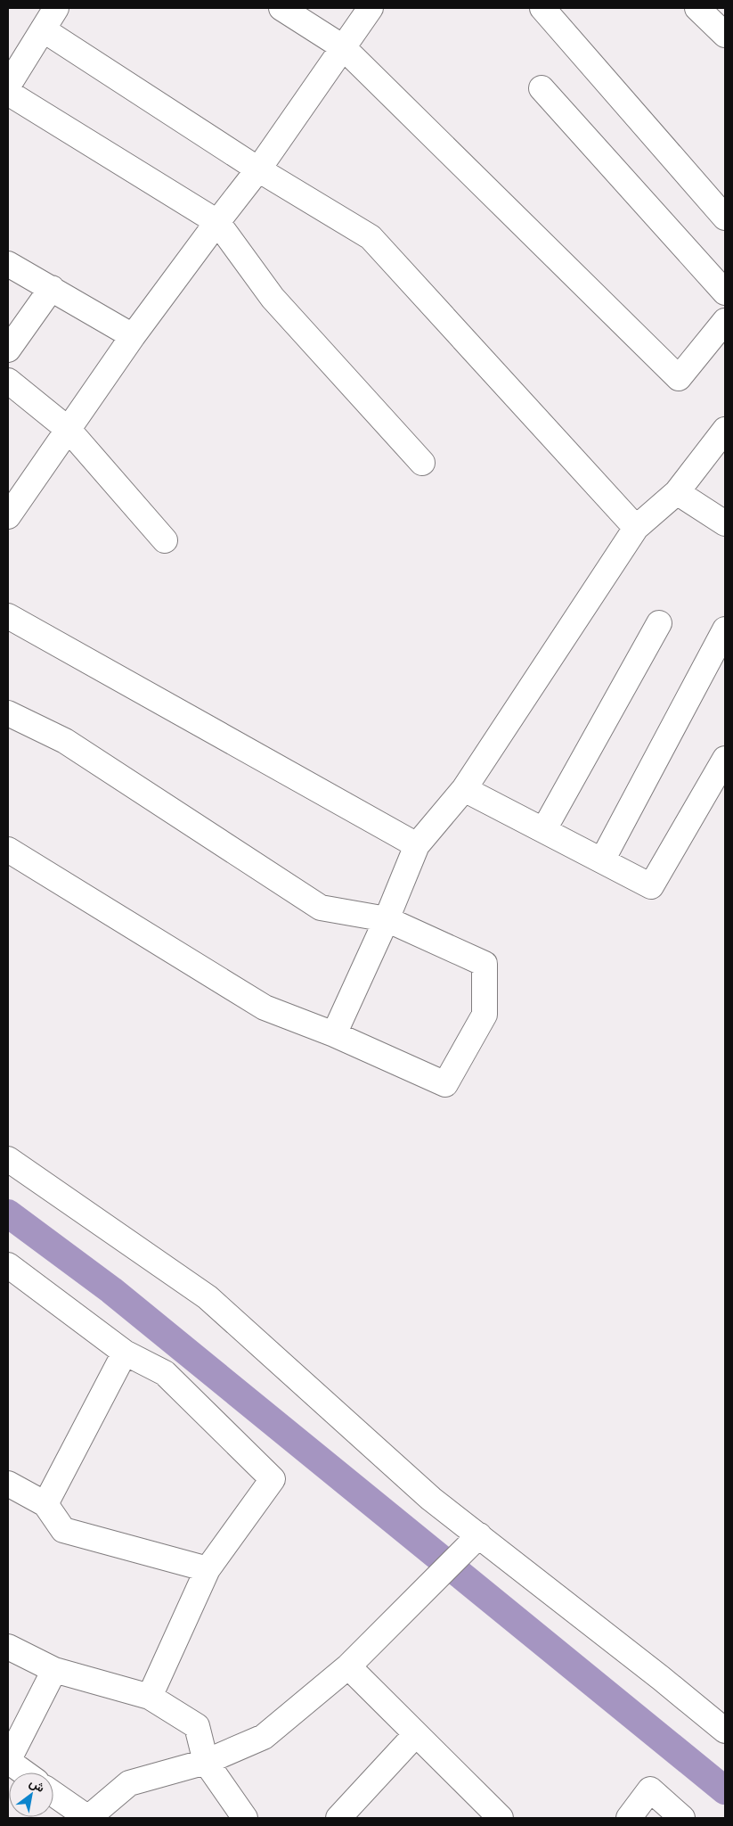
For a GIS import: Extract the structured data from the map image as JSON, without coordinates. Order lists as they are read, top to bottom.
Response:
{
  "north": "top right"
}
